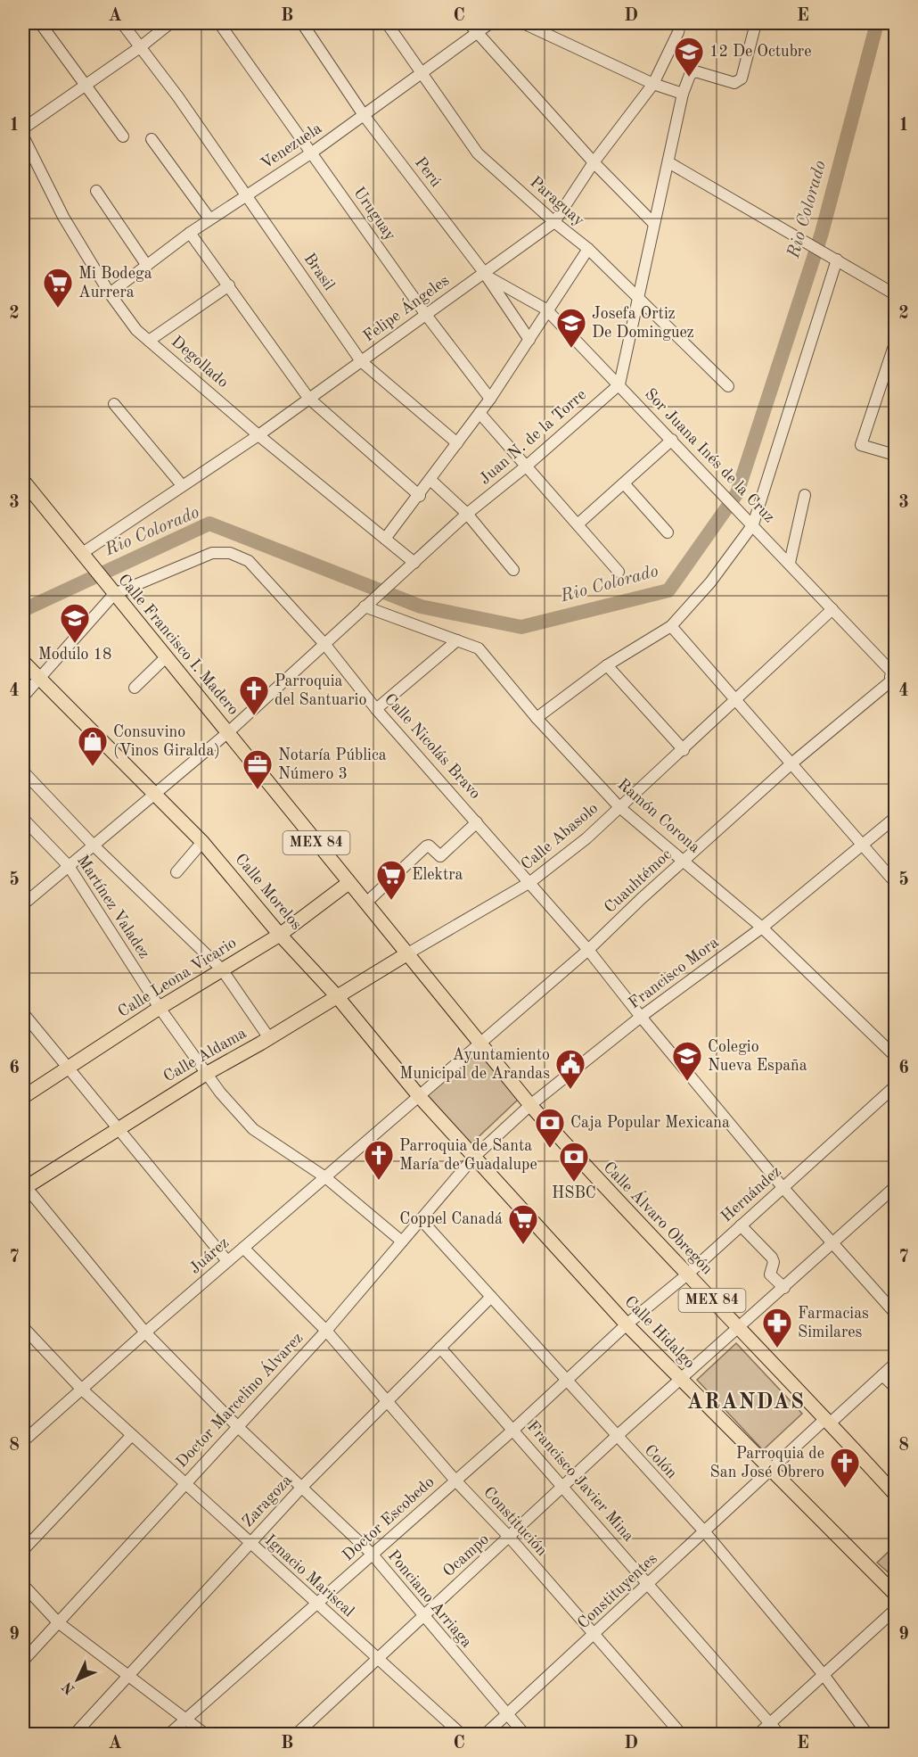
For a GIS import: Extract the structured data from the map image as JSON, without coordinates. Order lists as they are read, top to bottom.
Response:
{
  "streets": {
    "main road": [
      "Calle Francisco I. Madero",
      "MEX 84",
      "Calle Morelos",
      "Calle Leona Vicario",
      "Calle Aldama",
      "Calle Álvaro Obregón",
      "Calle Hidalgo"
    ],
    "street": [
      "Venezuela",
      "Perú",
      "Paraguay",
      "Uruguay",
      "Brasil",
      "Felipe Ángeles",
      "Degollado",
      "Juan N. de la Torre",
      "Sor Juana Inés de la Cruz",
      "Calle Nicolás Bravo",
      "Ramón Corona",
      "Calle Abasolo",
      "Cuauhtémoc",
      "Martínez Valadez",
      "Francisco Mora",
      "Hernández",
      "Juárez",
      "Doctor Marcelino Álvarez",
      "Colón",
      "Francisco Javier Mina",
      "Zaragoza",
      "Doctor Escobedo",
      "Constitución",
      "Ocampo",
      "Ignacio Mariscal",
      "Constituyentes",
      "Ponciano Arriaga"
    ]
  },
  "crossings": [
    ["Venezuela", "Perú"],
    ["Venezuela", "Paraguay"],
    ["Venezuela", "Uruguay"],
    ["Venezuela", "Brasil"],
    ["Venezuela", "Degollado"],
    ["Perú", "Felipe Ángeles"],
    ["Perú", "Sor Juana Inés de la Cruz"],
    ["Paraguay", "Felipe Ángeles"],
    ["Uruguay", "Felipe Ángeles"],
    ["Brasil", "Felipe Ángeles"],
    ["Felipe Ángeles", "Degollado"],
    ["Felipe Ángeles", "Sor Juana Inés de la Cruz"],
    ["Felipe Ángeles", "Calle Francisco I. Madero"],
    ["Degollado", "Juan N. de la Torre"],
    ["Juan N. de la Torre", "Sor Juana Inés de la Cruz"],
    ["Juan N. de la Torre", "Calle Francisco I. Madero"],
    ["Juan N. de la Torre", "Calle Nicolás Bravo"],
    ["Juan N. de la Torre", "Ramón Corona"],
    ["Juan N. de la Torre", "Calle Morelos"],
    ["Juan N. de la Torre", "Martínez Valadez"],
    ["Sor Juana Inés de la Cruz", "Calle Abasolo"],
    ["Sor Juana Inés de la Cruz", "Cuauhtémoc"],
    ["Calle Francisco I. Madero", "Calle Nicolás Bravo"],
    ["Calle Francisco I. Madero", "Calle Abasolo"],
    ["Calle Francisco I. Madero", "Cuauhtémoc"],
    ["Calle Francisco I. Madero", "Francisco Mora"],
    ["Calle Francisco I. Madero", "Calle Leona Vicario"],
    ["Calle Francisco I. Madero", "Calle Aldama"],
    ["Calle Francisco I. Madero", "Calle Álvaro Obregón"],
    ["Calle Nicolás Bravo", "Calle Abasolo"],
    ["Calle Nicolás Bravo", "Cuauhtémoc"],
    ["Calle Nicolás Bravo", "Francisco Mora"],
    ["Calle Nicolás Bravo", "Hernández"],
    ["Calle Nicolás Bravo", "Ocampo"],
    ["Ramón Corona", "Calle Abasolo"],
    ["Ramón Corona", "Cuauhtémoc"],
    ["Ramón Corona", "Francisco Mora"],
    ["Calle Abasolo", "Calle Aldama"],
    ["Cuauhtémoc", "Calle Morelos"],
    ["Cuauhtémoc", "Juárez"],
    ["Calle Morelos", "Francisco Mora"],
    ["Calle Morelos", "Calle Leona Vicario"],
    ["Calle Morelos", "Calle Aldama"],
    ["Calle Morelos", "Juárez"],
    ["Calle Morelos", "Calle Hidalgo"],
    ["Calle Morelos", "Doctor Marcelino Álvarez"],
    ["Martínez Valadez", "Calle Leona Vicario"],
    ["Martínez Valadez", "Calle Aldama"],
    ["Martínez Valadez", "Juárez"],
    ["Martínez Valadez", "Doctor Marcelino Álvarez"],
    ["Francisco Mora", "Calle Álvaro Obregón"],
    ["Francisco Mora", "Calle Hidalgo"],
    ["Francisco Mora", "Doctor Marcelino Álvarez"],
    ["Calle Aldama", "Ponciano Arriaga"],
    ["Hernández", "Calle Álvaro Obregón"],
    ["Hernández", "Calle Hidalgo"],
    ["Hernández", "Doctor Escobedo"],
    ["Calle Álvaro Obregón", "Ocampo"],
    ["Calle Álvaro Obregón", "Constituyentes"],
    ["Juárez", "Constitución"],
    ["Juárez", "Ignacio Mariscal"],
    ["Juárez", "Ponciano Arriaga"],
    ["Calle Hidalgo", "Doctor Marcelino Álvarez"],
    ["Calle Hidalgo", "Doctor Escobedo"],
    ["Calle Hidalgo", "Ocampo"],
    ["Calle Hidalgo", "Constituyentes"],
    ["Doctor Marcelino Álvarez", "Colón"],
    ["Doctor Marcelino Álvarez", "Constitución"],
    ["Doctor Marcelino Álvarez", "Ignacio Mariscal"],
    ["Doctor Marcelino Álvarez", "Ponciano Arriaga"],
    ["Colón", "Zaragoza"],
    ["Colón", "Doctor Escobedo"],
    ["Colón", "Ocampo"],
    ["Colón", "Constituyentes"],
    ["Francisco Javier Mina", "Zaragoza"],
    ["Francisco Javier Mina", "Doctor Escobedo"],
    ["Francisco Javier Mina", "Ocampo"],
    ["Francisco Javier Mina", "Constituyentes"],
    ["Zaragoza", "Constitución"],
    ["Zaragoza", "Ignacio Mariscal"],
    ["Zaragoza", "Ponciano Arriaga"],
    ["Doctor Escobedo", "Constitución"],
    ["Doctor Escobedo", "Ignacio Mariscal"],
    ["Doctor Escobedo", "Ponciano Arriaga"],
    ["Constitución", "Ocampo"],
    ["Constitución", "Constituyentes"],
    ["Ocampo", "Ignacio Mariscal"],
    ["Ocampo", "Ponciano Arriaga"],
    ["Constituyentes", "Ponciano Arriaga"]
  ],
  "districts": ["ARANDAS"],
  "water": ["Rio Colorado"],
  "places": {
    "school or university": [
      "12 De Octubre",
      "Josefa Ortiz De Dominguez",
      "Modulo 18",
      "Colegio Nueva España"
    ],
    "supermarket": ["Mi Bodega Aurrera", "Elektra", "Coppel Canadá"],
    "church": ["Parroquia del Santuario", "Parroquia de Santa María de Guadalupe", "Parroquia de San José Obrero"],
    "shop": ["Consuvino (Vinos Giralda)"],
    "office": ["Notaría Pública Número 3"],
    "public building": ["Ayuntamiento Municipal de Arandas"],
    "bank": ["Caja Popular Mexicana", "HSBC"],
    "pharmacy": ["Farmacias Similares"]
  },
  "north": "bottom left",
  "grid": {
    "columns": [
      "A",
      "B",
      "C",
      "D",
      "E"
    ],
    "rows": [
      "1",
      "2",
      "3",
      "4",
      "5",
      "6",
      "7",
      "8",
      "9"
    ]
  }
}
